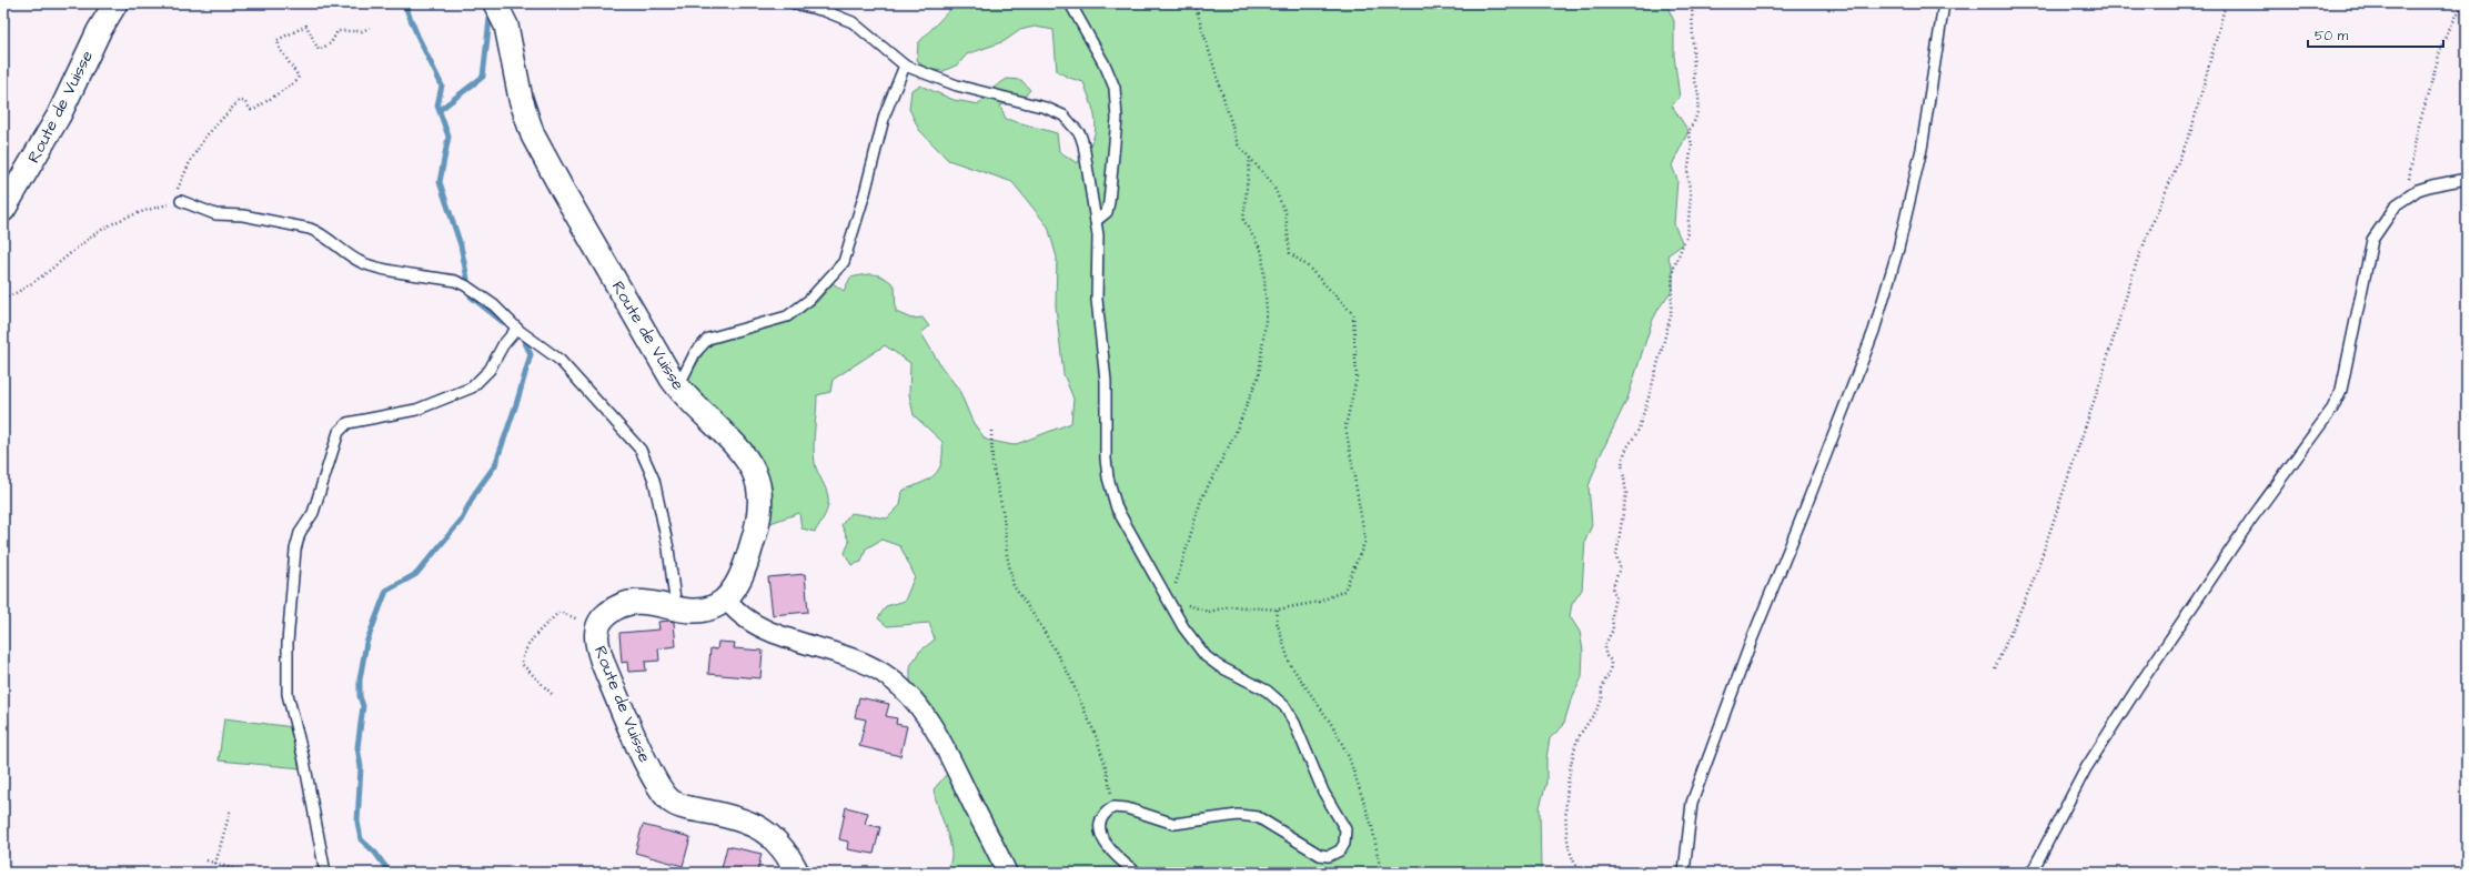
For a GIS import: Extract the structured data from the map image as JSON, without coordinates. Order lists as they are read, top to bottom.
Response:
{
  "streets": {
    "street": ["Route de Vuisse"]
  },
  "scale_bar": "50 m"
}
